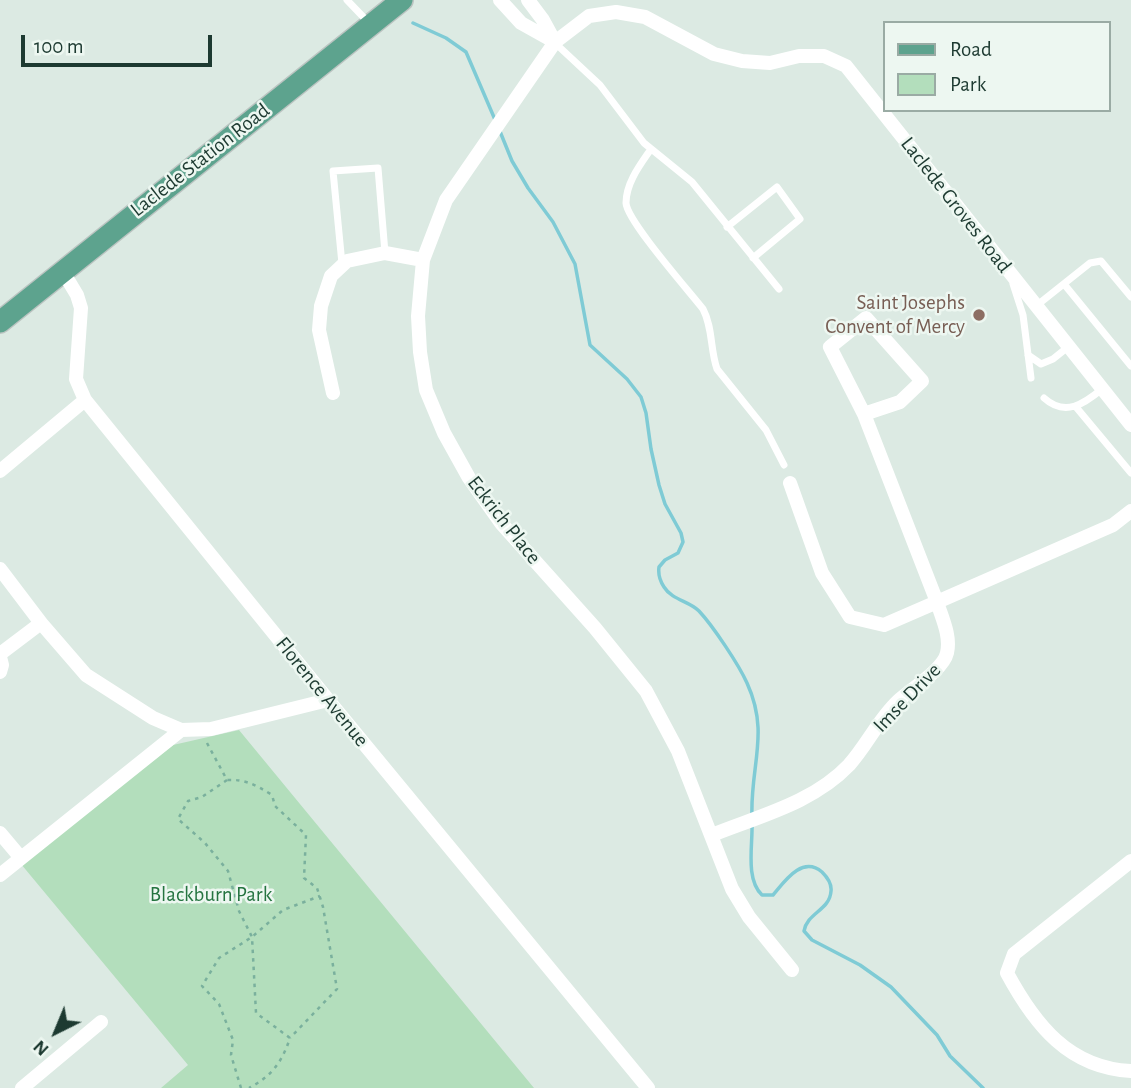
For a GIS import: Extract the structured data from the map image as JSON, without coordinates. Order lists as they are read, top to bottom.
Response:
{
  "streets": {
    "main road": ["Laclede Station Road"],
    "street": [
      "Laclede Groves Road",
      "Eckrich Place",
      "Florence Avenue",
      "Imse Drive"
    ]
  },
  "crossings": [
    ["Laclede Station Road", "Florence Avenue"],
    ["Laclede Groves Road", "Eckrich Place"],
    ["Eckrich Place", "Imse Drive"]
  ],
  "parks": ["Blackburn Park"],
  "places": ["Saint Josephs Convent of Mercy"],
  "legend": ["Road", "Park"],
  "scale_bar": "100 m",
  "north": "bottom left"
}
